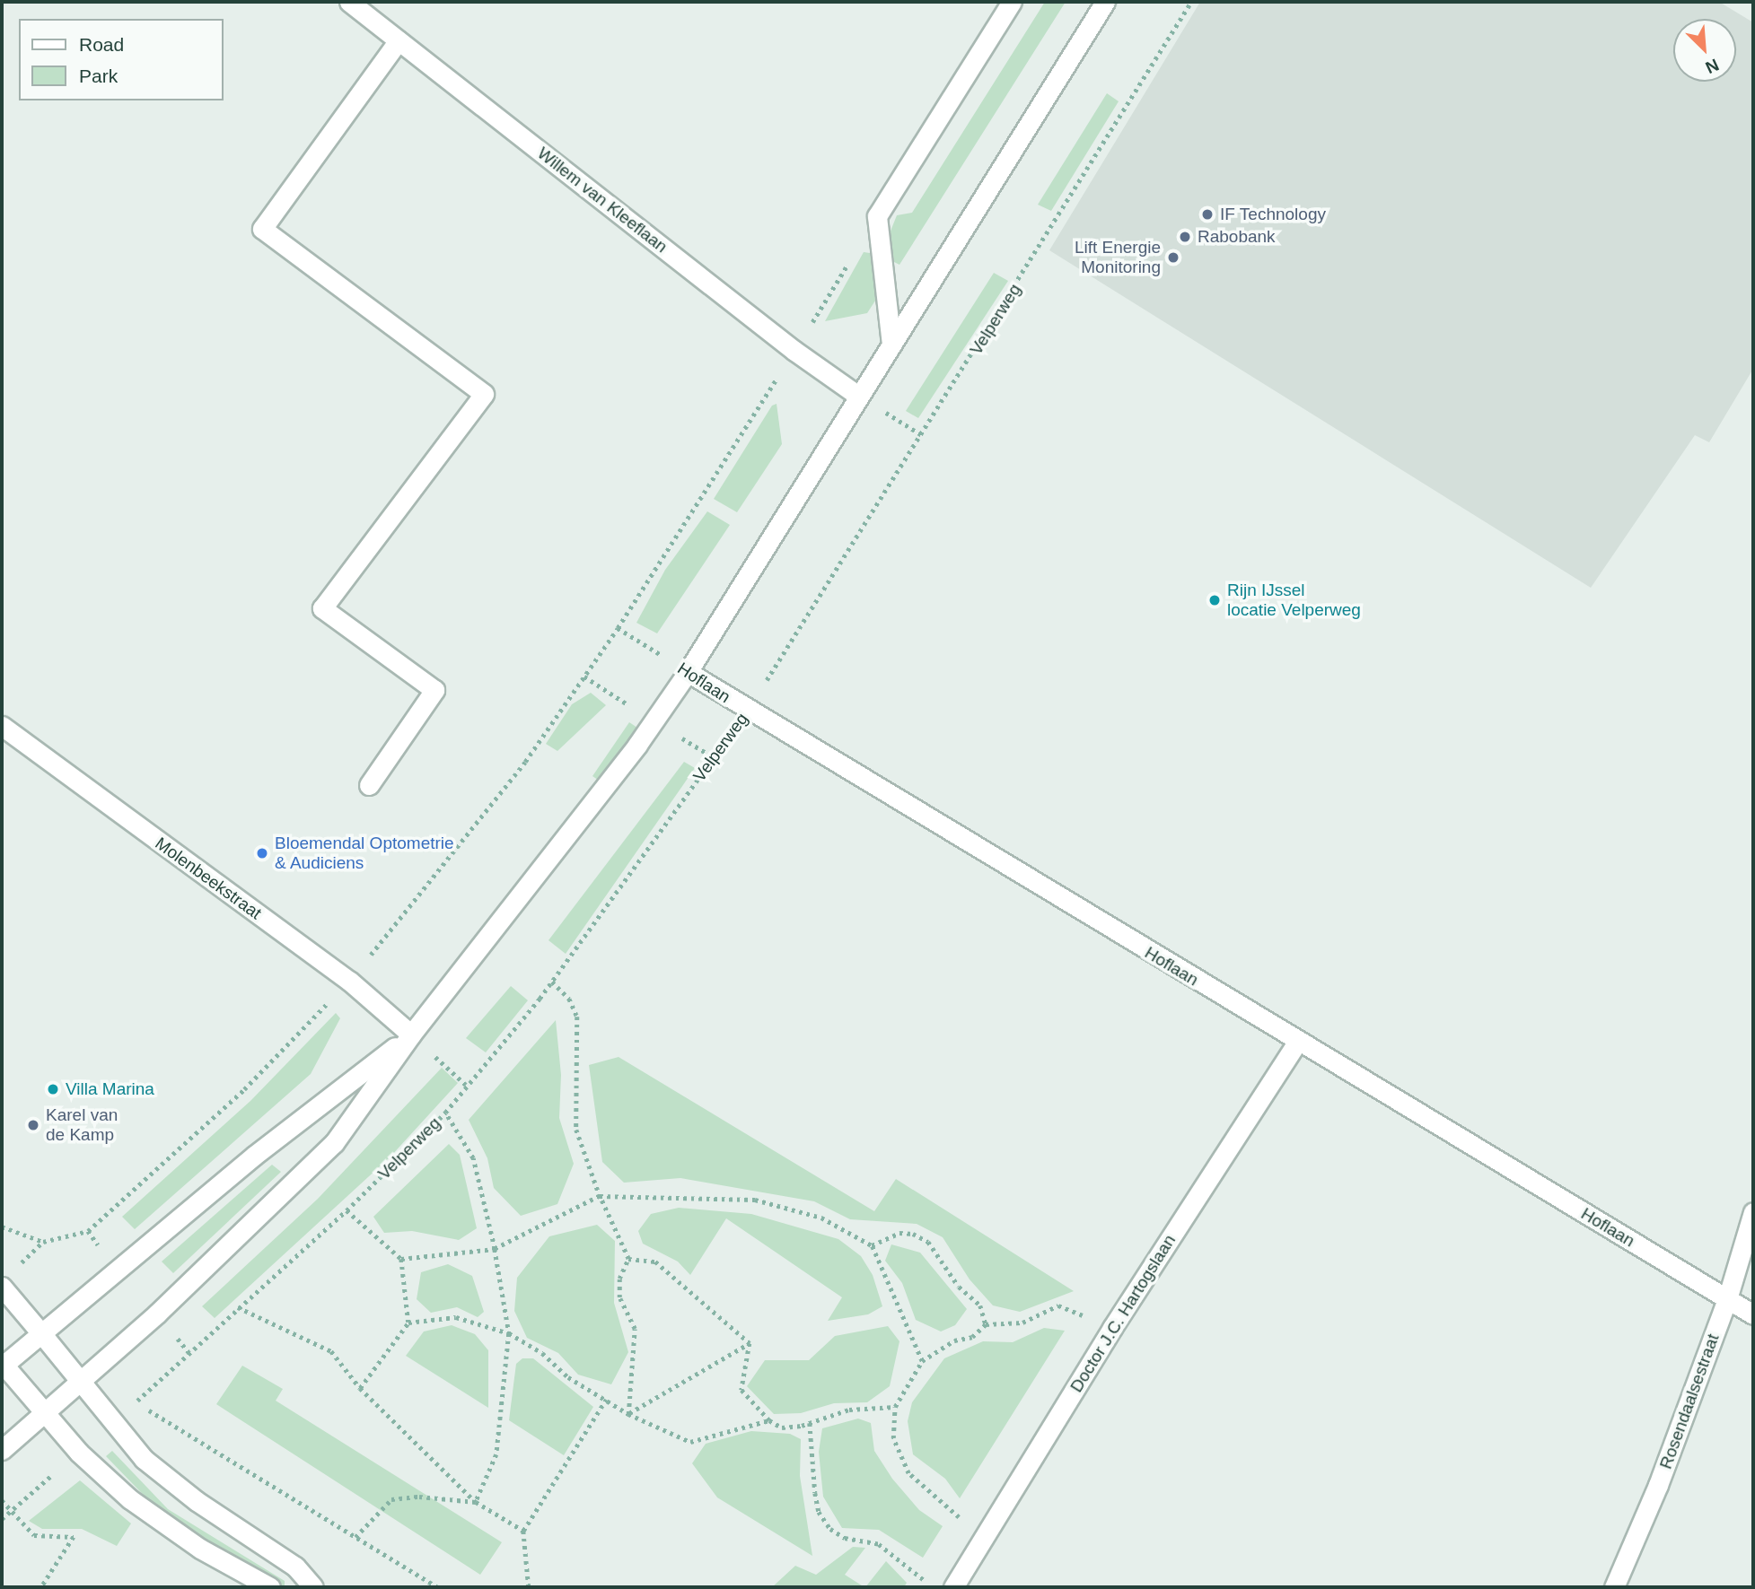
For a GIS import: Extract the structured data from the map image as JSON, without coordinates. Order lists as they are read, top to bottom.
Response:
{
  "streets": {
    "street": [
      "Willem van Kleeflaan",
      "Hoflaan",
      "Molenbeekstraat",
      "Doctor J.C. Hartogslaan",
      "Rosendaalsestraat"
    ],
    "path": ["Velperweg"]
  },
  "crossings": [
    ["Willem van Kleeflaan", "Hoflaan"],
    ["Velperweg", "Hoflaan"],
    ["Hoflaan", "Doctor J.C. Hartogslaan"],
    ["Hoflaan", "Rosendaalsestraat"]
  ],
  "places": [
    "IF Technology",
    "Rabobank",
    "Lift Energie Monitoring",
    "Rijn IJssel locatie Velperweg",
    "Bloemendal Optometrie & Audiciens",
    "Villa Marina",
    "Karel van de Kamp"
  ],
  "legend": ["Road", "Park"],
  "north": "bottom right"
}
